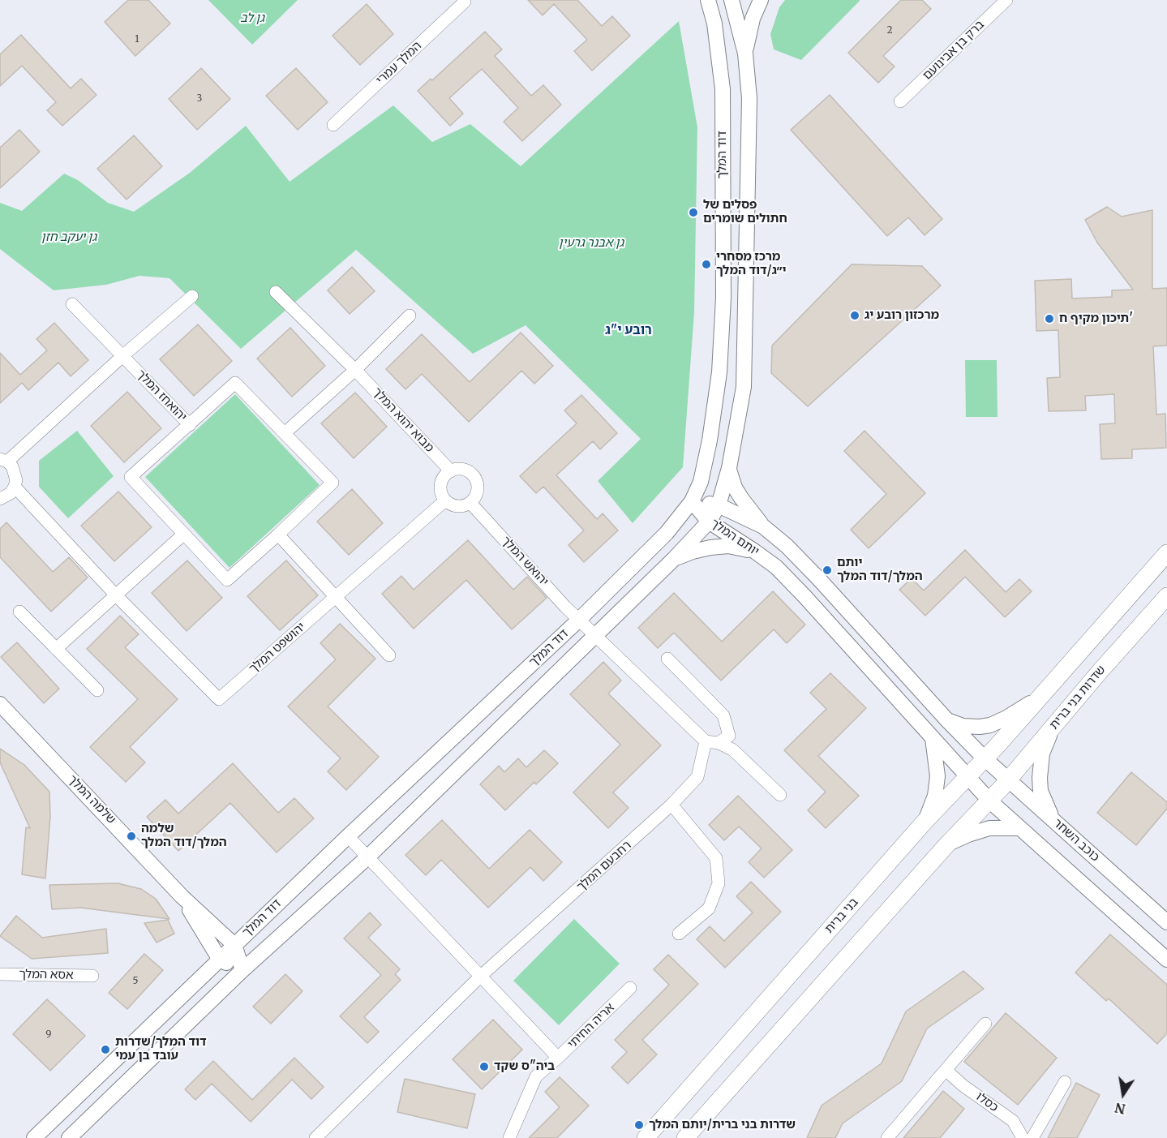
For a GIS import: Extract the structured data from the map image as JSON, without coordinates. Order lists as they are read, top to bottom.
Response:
{
  "streets": {
    "main road": ["שדרות בני ברית", "בני ברית"],
    "street": [
      "ברק בן אבינועם",
      "המלך עמרי",
      "דוד המלך",
      "יהואחז המלך",
      "מבוא יהוא המלך",
      "יותם המלך",
      "יהואש המלך",
      "יהושפט המלך",
      "שלמה המלך",
      "כוכב השחר",
      "רחבעם המלך",
      "אסא המלך",
      "אריה החיתי",
      "כסלו"
    ]
  },
  "crossings": [
    ["דוד המלך", "יותם המלך"],
    ["דוד המלך", "יהואש המלך"],
    ["דוד המלך", "שלמה המלך"],
    ["מבוא יהוא המלך", "יהואש המלך"],
    ["מבוא יהוא המלך", "יהושפט המלך"],
    ["יותם המלך", "שדרות בני ברית"],
    ["יותם המלך", "כוכב השחר"],
    ["יותם המלך", "בני ברית"],
    ["יהואש המלך", "יהושפט המלך"],
    ["שדרות בני ברית", "כוכב השחר"],
    ["כוכב השחר", "בני ברית"]
  ],
  "districts": ["רובע י\"ג"],
  "parks": ["גן לב", "גן יעקב חזן", "גן אבנר גרעין"],
  "places": [
    "פסלים של חתולים שומרים",
    "מרכז מסחרי י״ג/דוד המלך",
    "מרכזון רובע יג",
    "תיכון מקיף ח'",
    "יותם המלך/דוד המלך",
    "שלמה המלך/דוד המלך",
    "דוד המלך/שדרות עובד בן עמי",
    "ביה\"ס שקד",
    "שדרות בני ברית/יותם המלך"
  ],
  "house_numbers": [
    "2",
    "1",
    "3",
    "5",
    "9"
  ],
  "north": "bottom"
}
